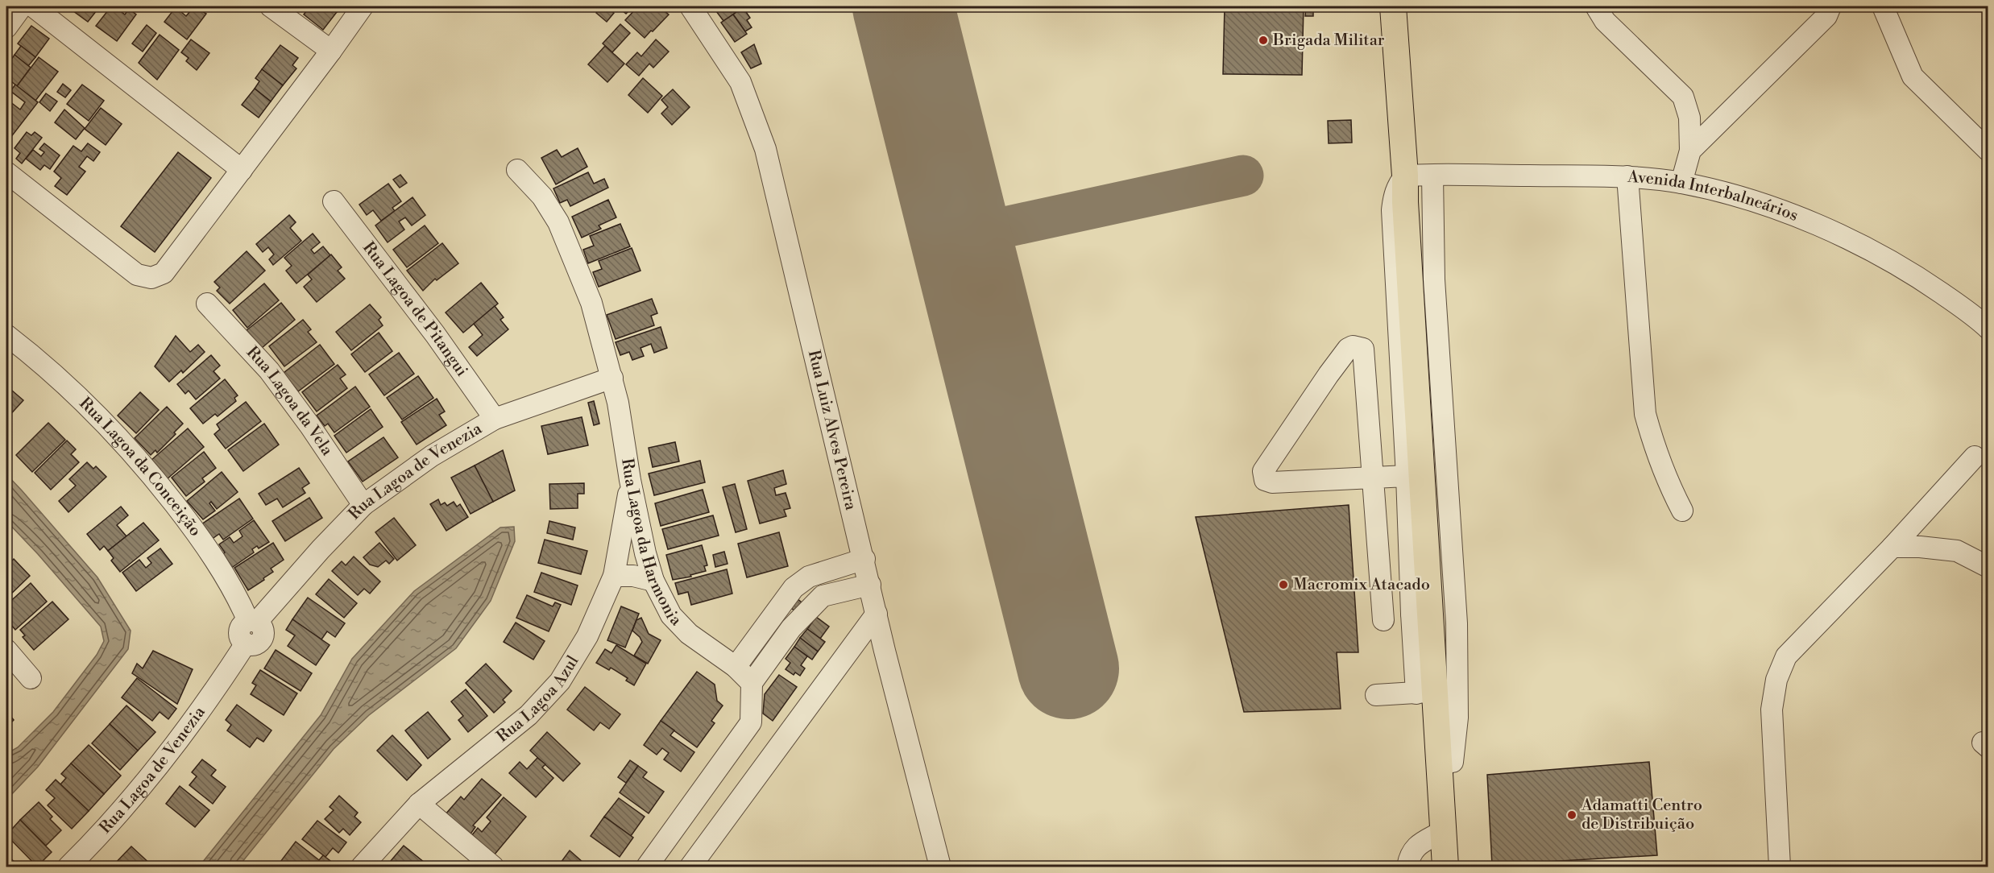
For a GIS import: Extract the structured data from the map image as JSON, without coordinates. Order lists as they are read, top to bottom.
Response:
{
  "streets": {
    "street": [
      "Avenida Interbalneários",
      "Rua Lagoa de Pitangui",
      "Rua Lagoa da Vela",
      "Rua Luiz Alves Pereira",
      "Rua Lagoa da Conceição",
      "Rua Lagoa de Venezia",
      "Rua Lagoa da Harmonia",
      "Rua Lagoa Azul"
    ]
  },
  "crossings": [
    ["Rua Lagoa de Pitangui", "Rua Lagoa de Venezia"],
    ["Rua Lagoa da Vela", "Rua Lagoa de Venezia"],
    ["Rua Lagoa da Conceição", "Rua Lagoa de Venezia"],
    ["Rua Lagoa de Venezia", "Rua Lagoa da Harmonia"],
    ["Rua Lagoa da Harmonia", "Rua Lagoa Azul"]
  ],
  "places": ["Brigada Militar", "Macromix Atacado", "Adamatti Centro de Distribuição"]
}
